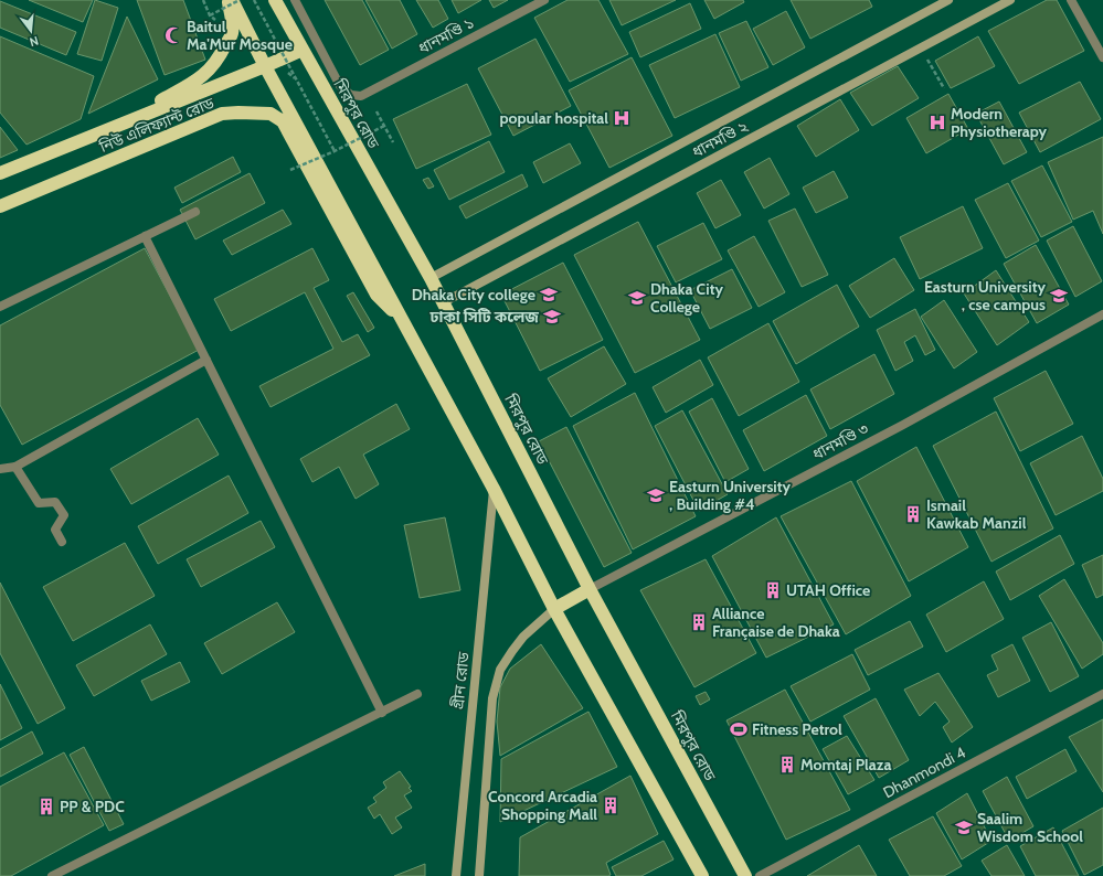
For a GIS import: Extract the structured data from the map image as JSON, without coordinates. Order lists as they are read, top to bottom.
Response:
{
  "streets": {
    "highway": ["মিরপুর রোড", "নিউ এলিফ্যান্ট রোড"],
    "main road": ["ধানমণ্ডি ২", "গ্রীন রোড"],
    "street": ["ধানমণ্ডি ১", "ধানমণ্ডি ৩", "Dhanmondi 4"]
  },
  "crossings": [
    ["মিরপুর রোড", "নিউ এলিফ্যান্ট রোড"],
    ["মিরপুর রোড", "ধানমণ্ডি ২"],
    ["মিরপুর রোড", "ধানমণ্ডি ৩"]
  ],
  "places": {
    "mosque": ["Baitul Ma'Mur Mosque"],
    "hospital": ["popular hospital", "Modern Physiotherapy"],
    "school or university": [
      "Dhaka City college",
      "Easturn University , cse campus",
      "Dhaka City College",
      "ঢাকা সিটি কলেজ",
      "Easturn University , Building #4",
      "Saalim Wisdom School"
    ],
    "building": [
      "Ismail Kawkab Manzil",
      "UTAH Office",
      "Alliance Française de Dhaka",
      "Momtaj Plaza",
      "Concord Arcadia Shopping Mall",
      "PP & PDC"
    ],
    "sports": ["Fitness Petrol"]
  },
  "north": "bottom"
}
